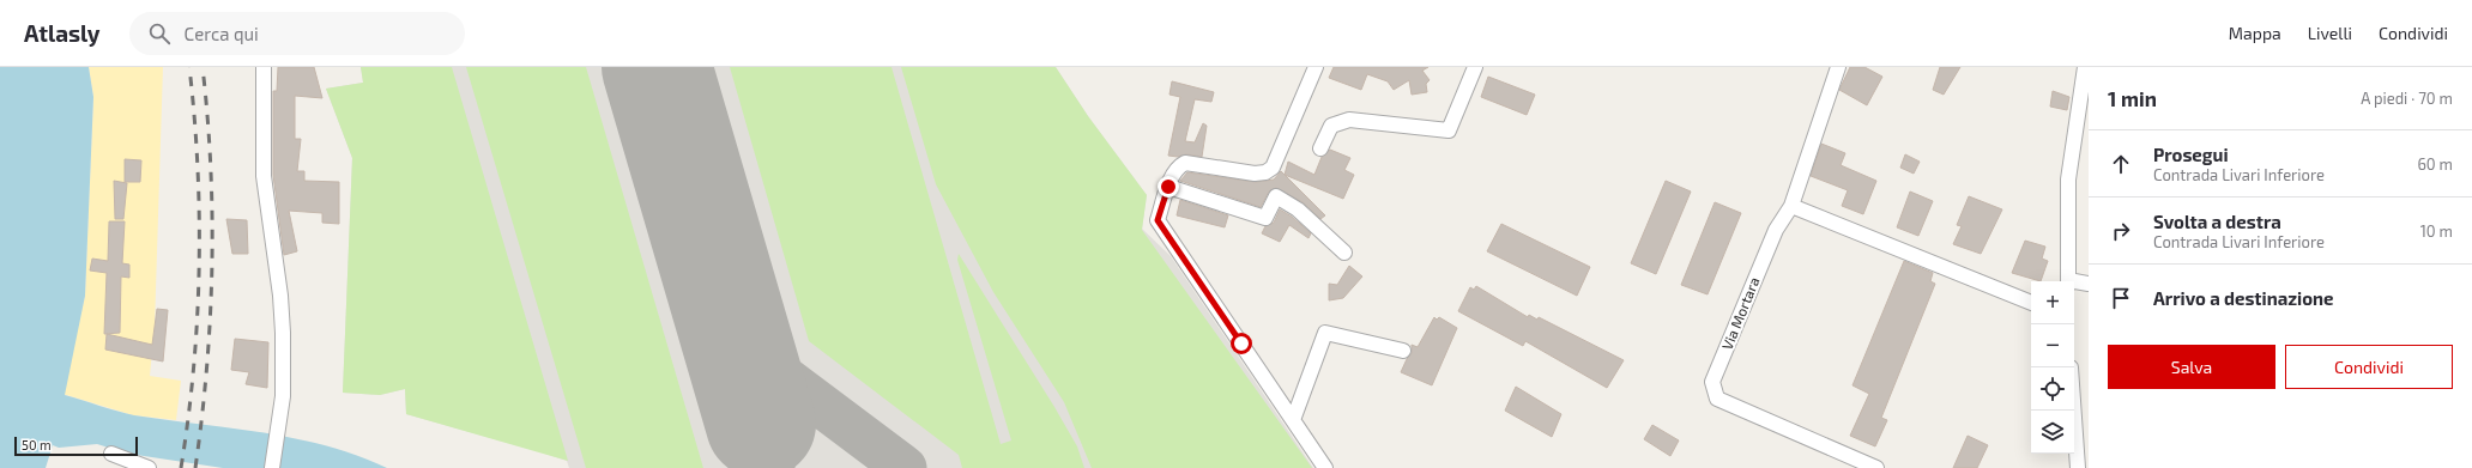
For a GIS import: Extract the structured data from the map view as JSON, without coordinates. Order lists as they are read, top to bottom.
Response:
{
  "streets": {
    "street": ["Via Mortara"]
  },
  "scale_bar": "50 m",
  "page": {
    "header": "Atlasly",
    "search": "Cerca qui",
    "nav": ["Mappa", "Livelli", "Condividi"],
    "heading": ["1 min", "A piedi · 70 m"],
    "list": [
      ["Prosegui", "Contrada Livari Inferiore", "60 m"],
      ["Svolta a destra", "Contrada Livari Inferiore", "10 m"],
      "Arrivo a destinazione"
    ],
    "map_buttons": ["+", "−"],
    "buttons": ["Salva", "Condividi"],
    "scale": "50 m"
  }
}
